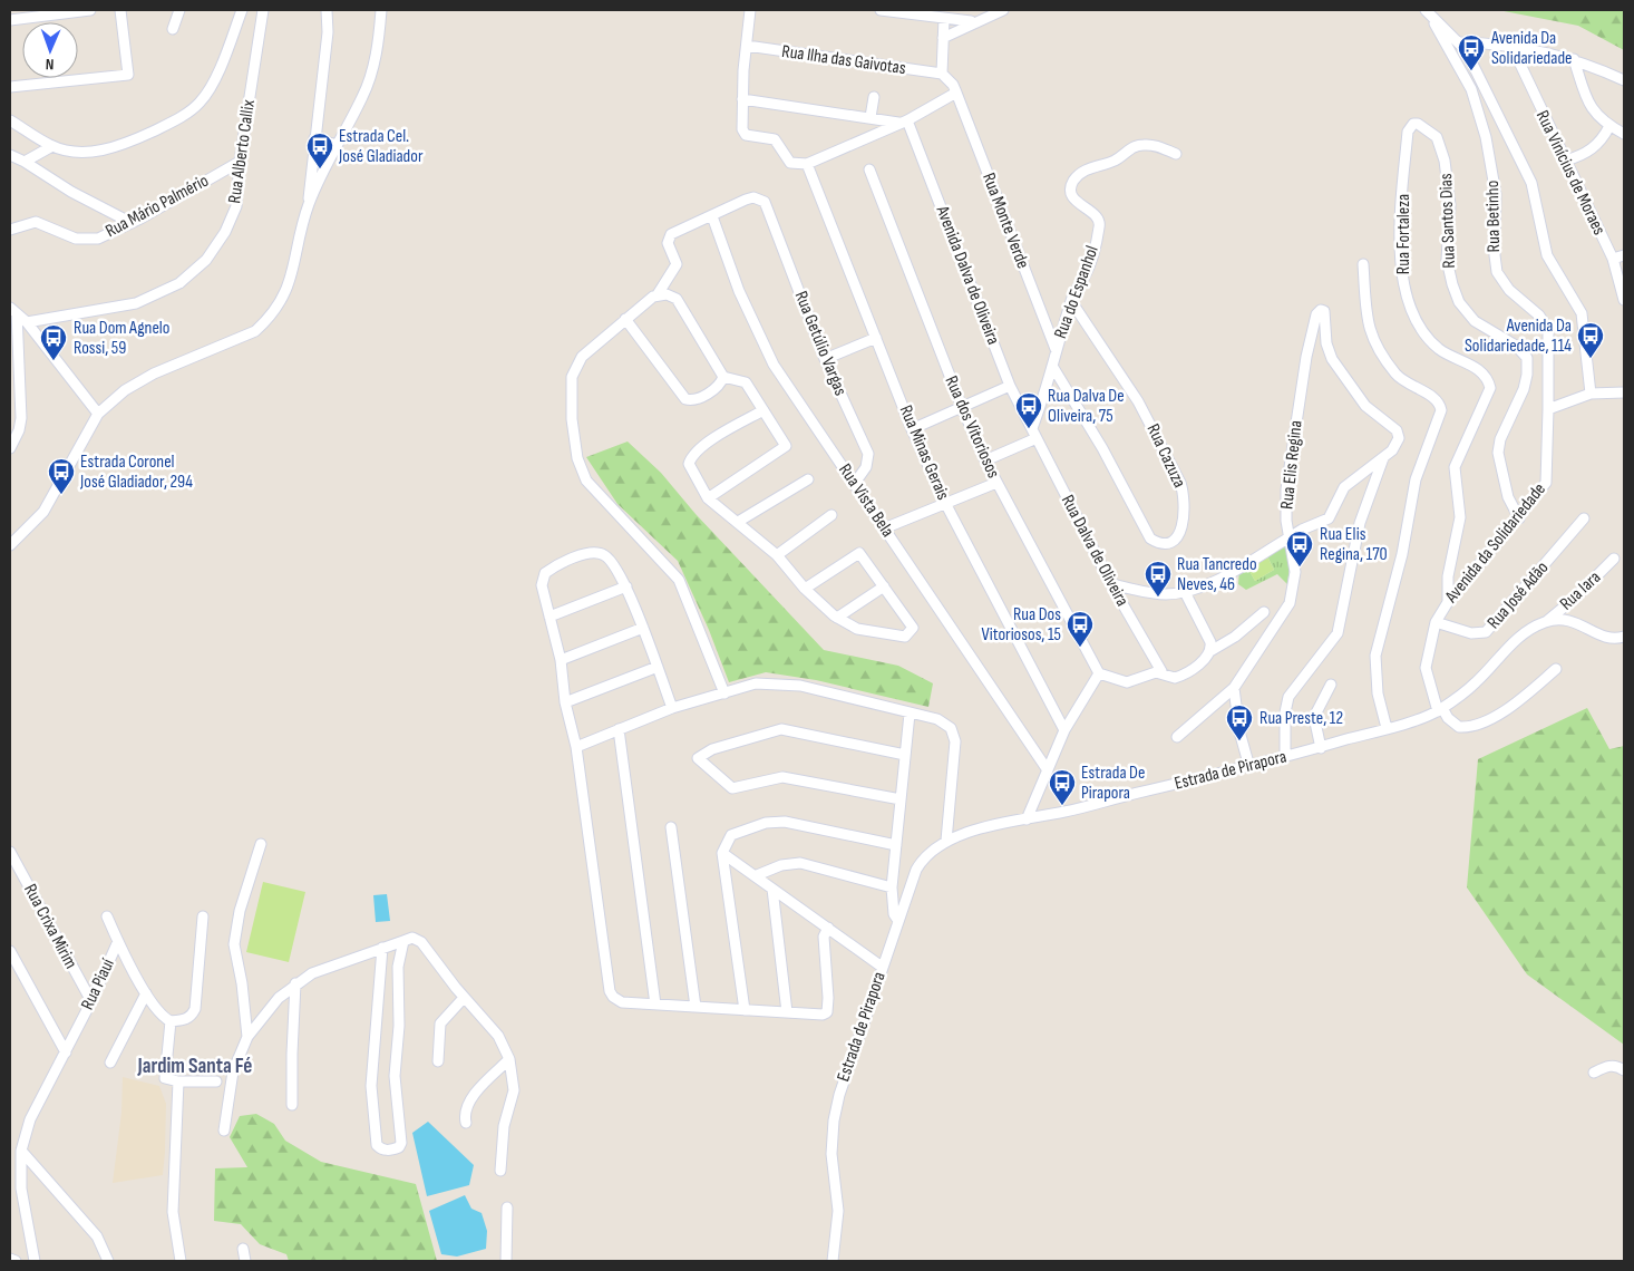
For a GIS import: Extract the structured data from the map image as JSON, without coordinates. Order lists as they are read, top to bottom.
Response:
{
  "streets": {
    "street": [
      "Rua Ilha das Gaivotas",
      "Rua Alberto Callix",
      "Rua Vinícius de Moraes",
      "Rua Mário Palmério",
      "Rua Betinho",
      "Rua Monte Verde",
      "Rua Santos Dias",
      "Rua Fortaleza",
      "Avenida Dalva de Oliveira",
      "Rua do Espanhol",
      "Rua Getúlio Vargas",
      "Rua dos Vitoriosos",
      "Rua Minas Gerais",
      "Rua Cazuza",
      "Rua Elis Regina",
      "Rua Vista Bela",
      "Avenida da Solidariedade",
      "Rua Dalva de Oliveira",
      "Rua Iara",
      "Rua José Adão",
      "Estrada de Pirapora",
      "Rua Crixa Mirim",
      "Rua Piauí"
    ]
  },
  "crossings": [
    ["Rua Ilha das Gaivotas", "Rua Monte Verde"],
    ["Rua Alberto Callix", "Rua Mário Palmério"],
    ["Rua Betinho", "Avenida da Solidariedade"],
    ["Rua Monte Verde", "Rua do Espanhol"],
    ["Rua Santos Dias", "Rua Fortaleza"],
    ["Rua Santos Dias", "Avenida da Solidariedade"],
    ["Rua Fortaleza", "Avenida da Solidariedade"],
    ["Avenida Dalva de Oliveira", "Rua do Espanhol"],
    ["Avenida Dalva de Oliveira", "Rua Dalva de Oliveira"],
    ["Rua do Espanhol", "Rua Cazuza"],
    ["Rua do Espanhol", "Rua Dalva de Oliveira"],
    ["Rua Getúlio Vargas", "Rua Vista Bela"],
    ["Avenida da Solidariedade", "Rua José Adão"],
    ["Avenida da Solidariedade", "Estrada de Pirapora"],
    ["Rua Iara", "Estrada de Pirapora"],
    ["Rua Crixa Mirim", "Rua Piauí"]
  ],
  "districts": ["Jardim Santa Fé"],
  "places": {
    "bus stop": [
      "Avenida Da Solidariedade",
      "Estrada Cel. José Gladiador",
      "Avenida Da Solidariedade, 114",
      "Rua Dom Agnelo Rossi, 59",
      "Rua Dalva De Oliveira, 75",
      "Estrada Coronel José Gladiador, 294",
      "Rua Elis Regina, 170",
      "Rua Tancredo Neves, 46",
      "Rua Dos Vitoriosos, 15",
      "Rua Preste, 12",
      "Estrada De Pirapora"
    ]
  },
  "north": "bottom"
}
